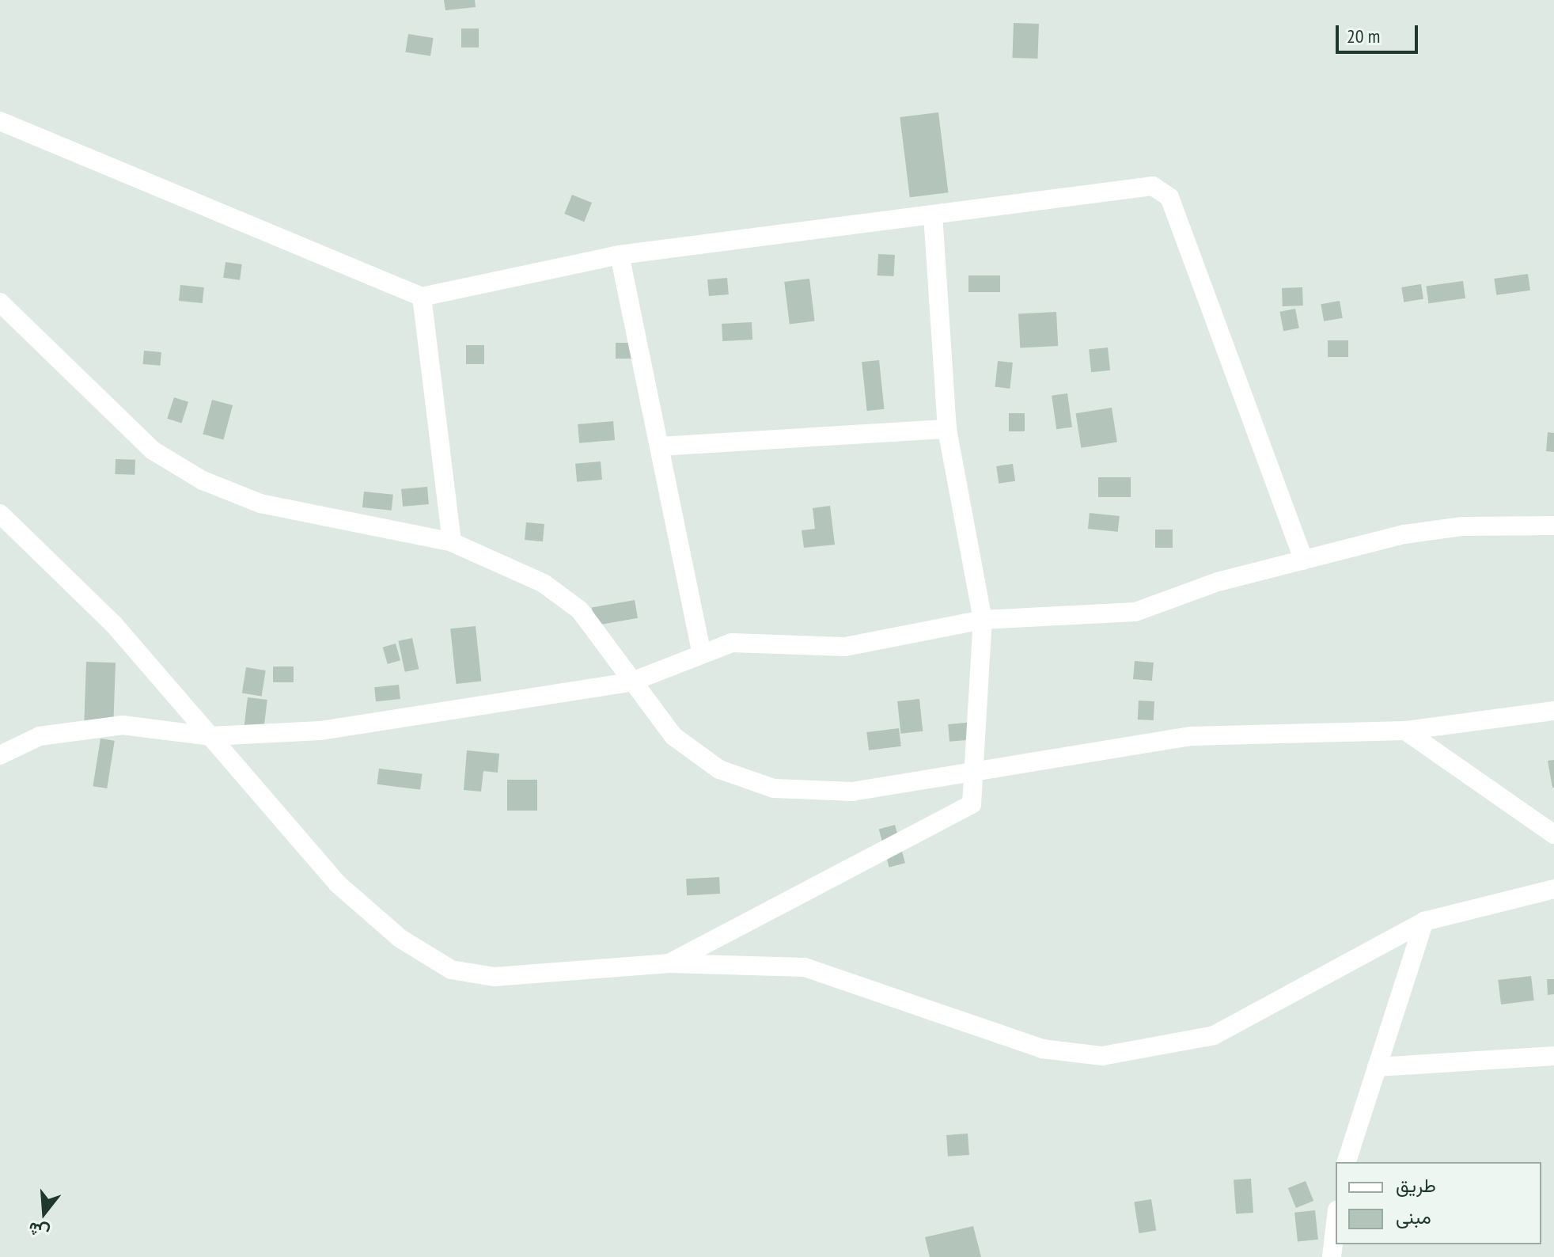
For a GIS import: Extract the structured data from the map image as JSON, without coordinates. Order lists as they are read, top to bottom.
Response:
{
  "legend": ["طريق", "مبنى"],
  "scale_bar": "20 m",
  "north": "bottom"
}
